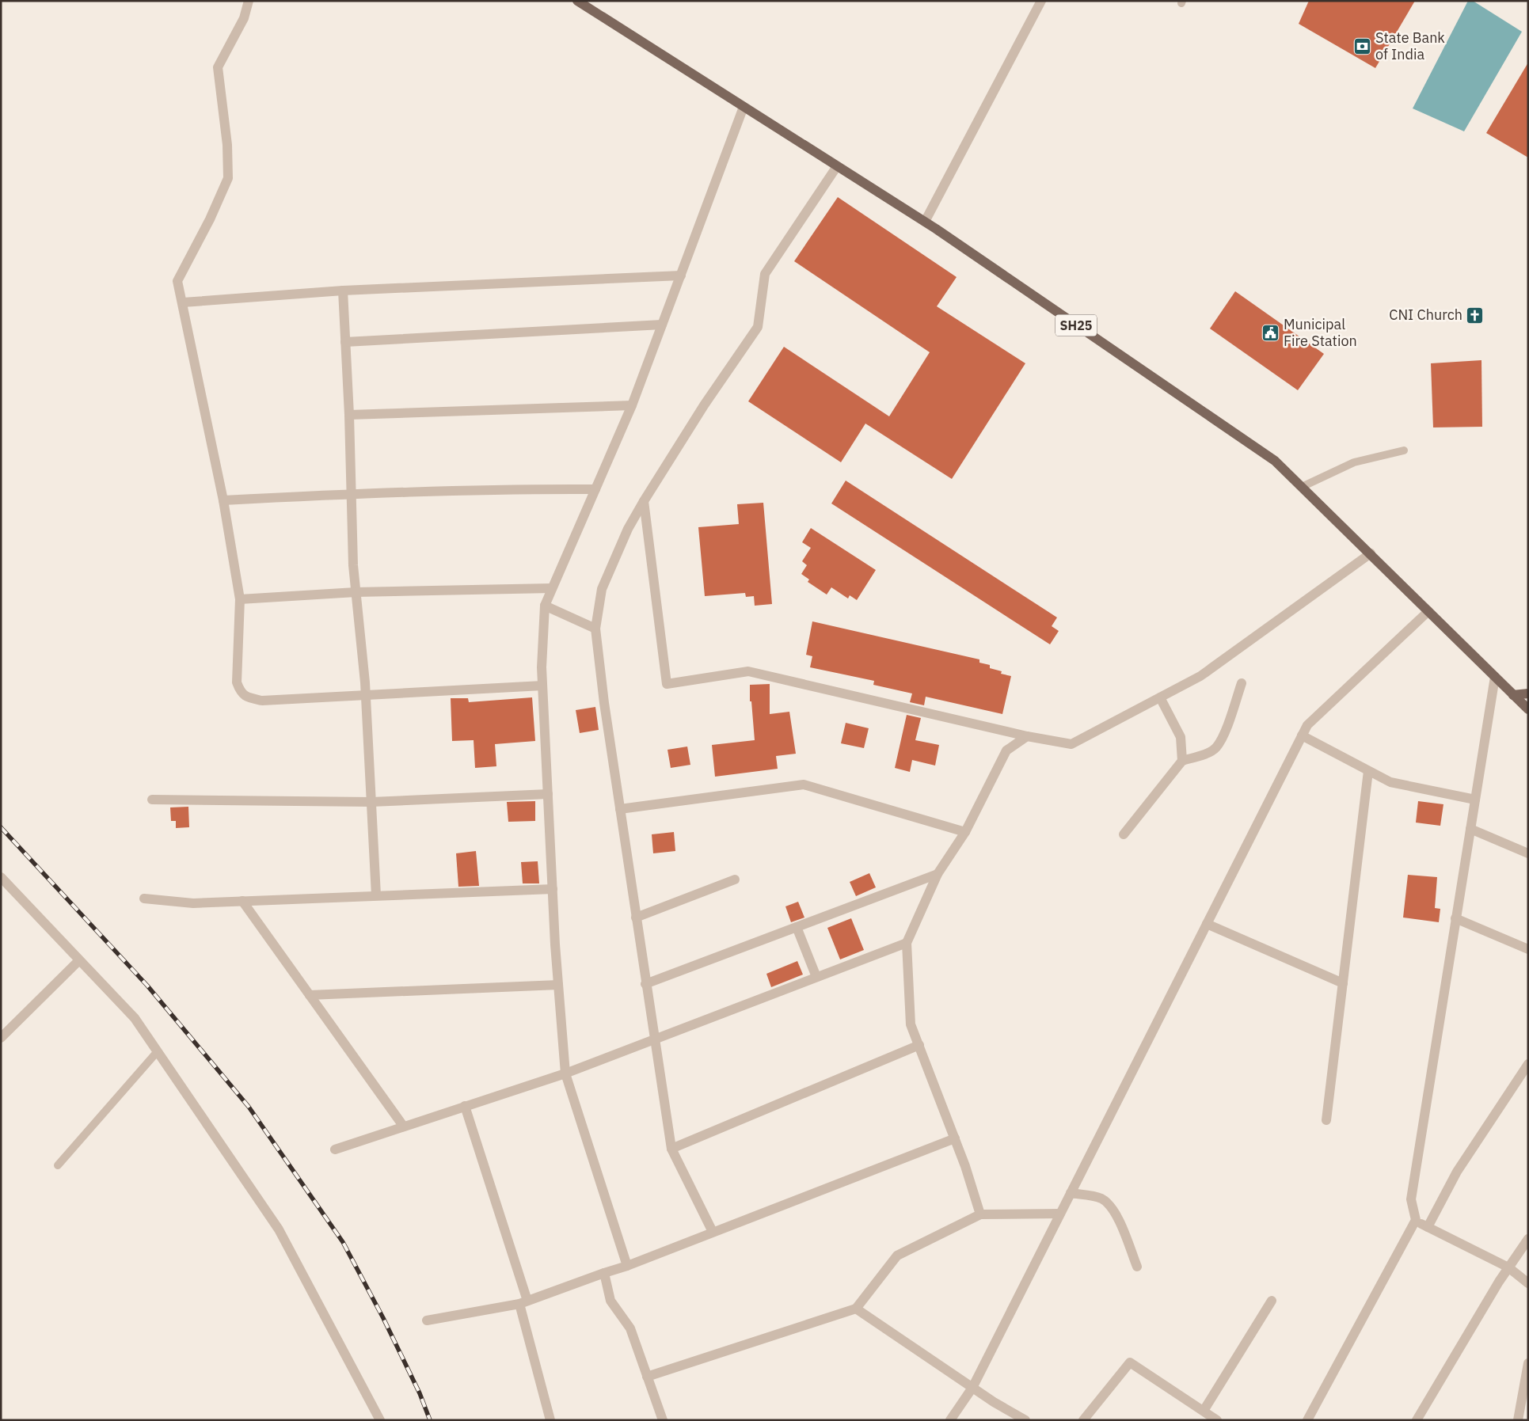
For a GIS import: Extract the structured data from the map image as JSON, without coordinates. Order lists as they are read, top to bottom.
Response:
{
  "streets": {
    "main road": ["SH25"]
  },
  "places": {
    "bank": ["State Bank of India"],
    "church": ["CNI Church"],
    "public building": ["Municipal Fire Station"]
  }
}
